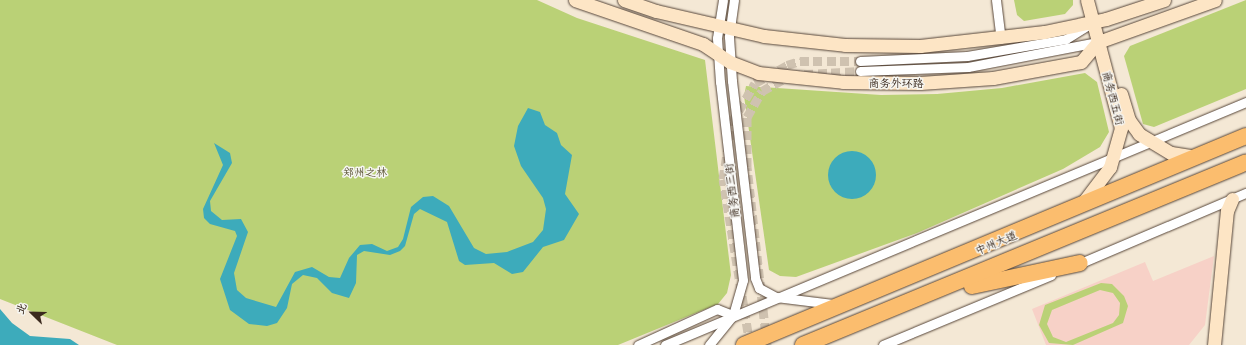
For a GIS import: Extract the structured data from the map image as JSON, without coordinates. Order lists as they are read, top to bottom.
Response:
{
  "streets": {
    "highway": ["中州大道"],
    "street": ["商务外环路", "商务西五街", "商务西三街"]
  },
  "crossings": [
    ["商务外环路", "商务西五街"],
    ["商务外环路", "商务西三街"],
    ["商务西五街", "中州大道"],
    ["商务西三街", "中州大道"]
  ],
  "parks": ["郑州之林"],
  "north": "top left"
}
